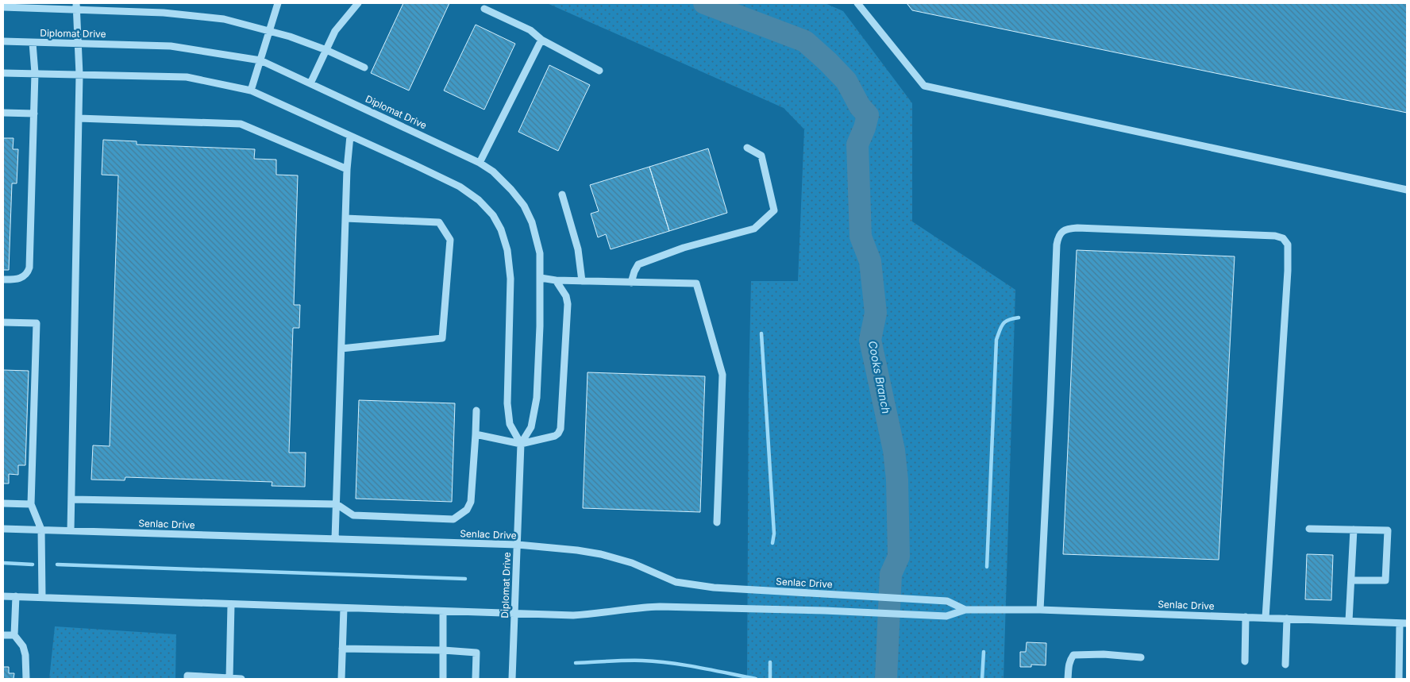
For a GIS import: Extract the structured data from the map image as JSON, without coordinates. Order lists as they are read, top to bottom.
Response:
{
  "streets": {
    "street": ["Diplomat Drive", "Senlac Drive"]
  },
  "crossings": [
    ["Diplomat Drive", "Senlac Drive"]
  ],
  "water": ["Cooks Branch"]
}
